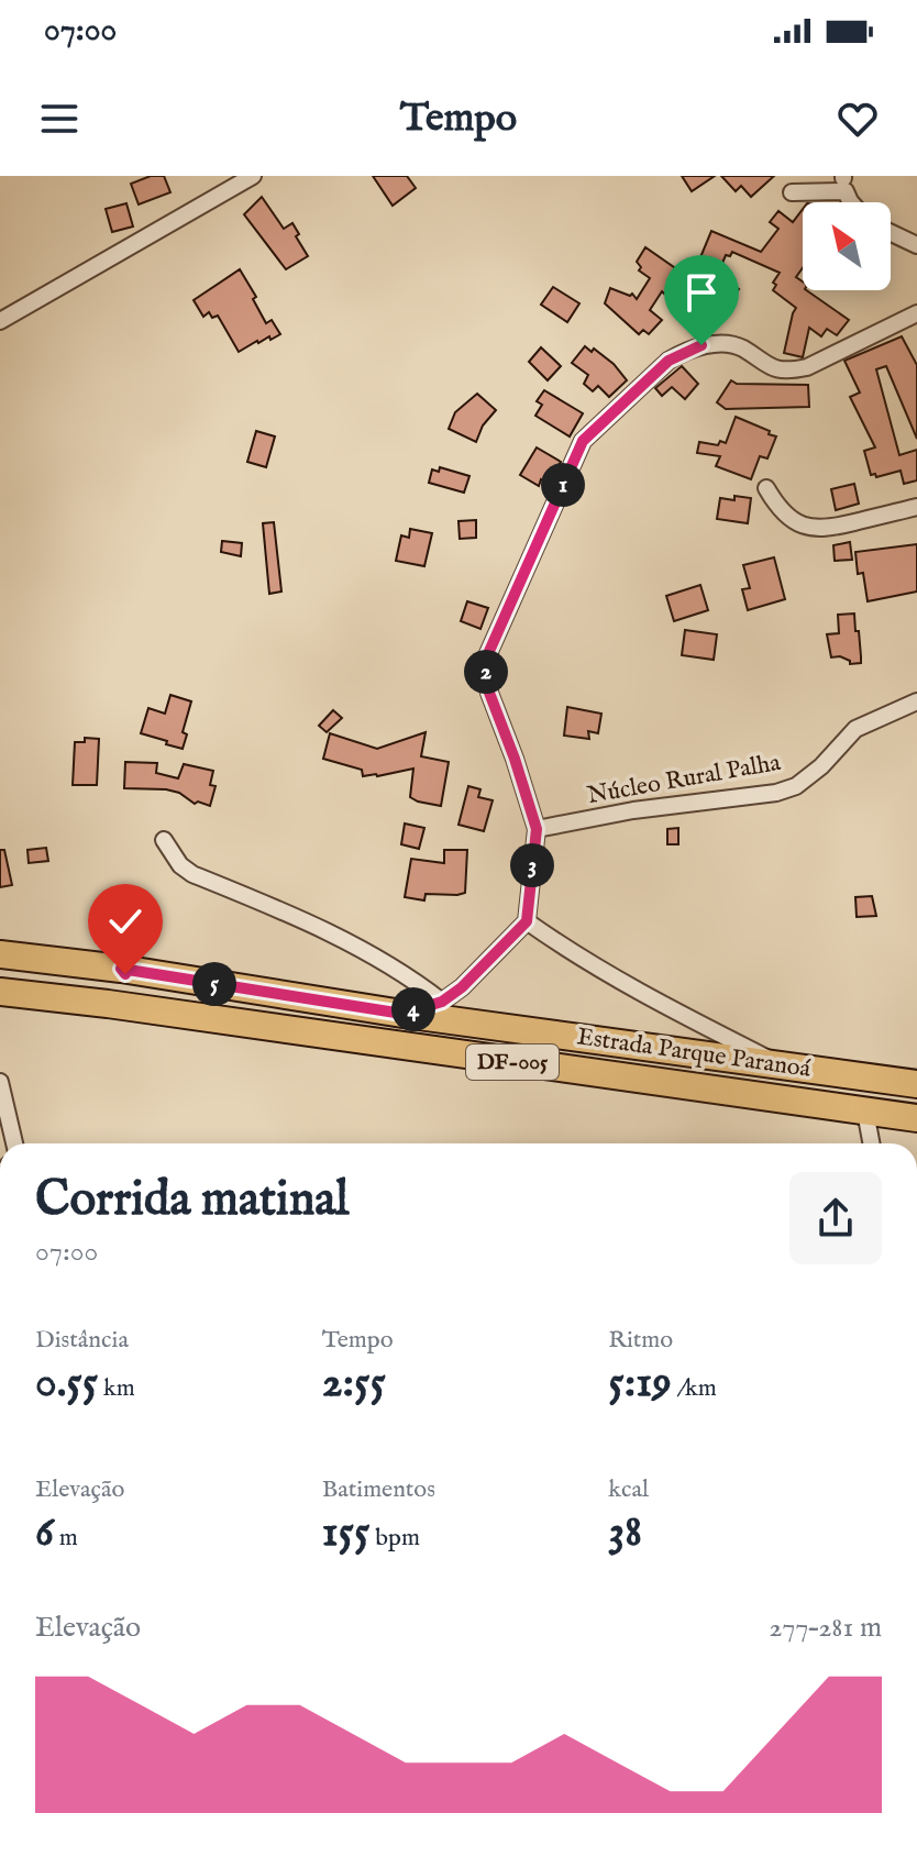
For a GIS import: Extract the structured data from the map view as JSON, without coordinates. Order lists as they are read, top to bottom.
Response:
{
  "streets": {
    "main road": ["Estrada Parque Paranoá", "DF-005"],
    "street": ["Núcleo Rural Palha"]
  },
  "north": "top left",
  "page": {
    "status": "07:00",
    "header": "Tempo",
    "pins": [
      "1",
      "2",
      "3",
      "5",
      "4"
    ],
    "heading": ["Corrida matinal", "07:00"],
    "stats": [
      ["Distância", "0.55 km"],
      ["Tempo", "2:55"],
      ["Ritmo", "5:19 /km"],
      ["Elevação", "6 m"],
      ["Batimentos", "155 bpm"],
      ["kcal", "38"]
    ],
    "chart": ["Elevação", "277–281 m"]
  }
}
